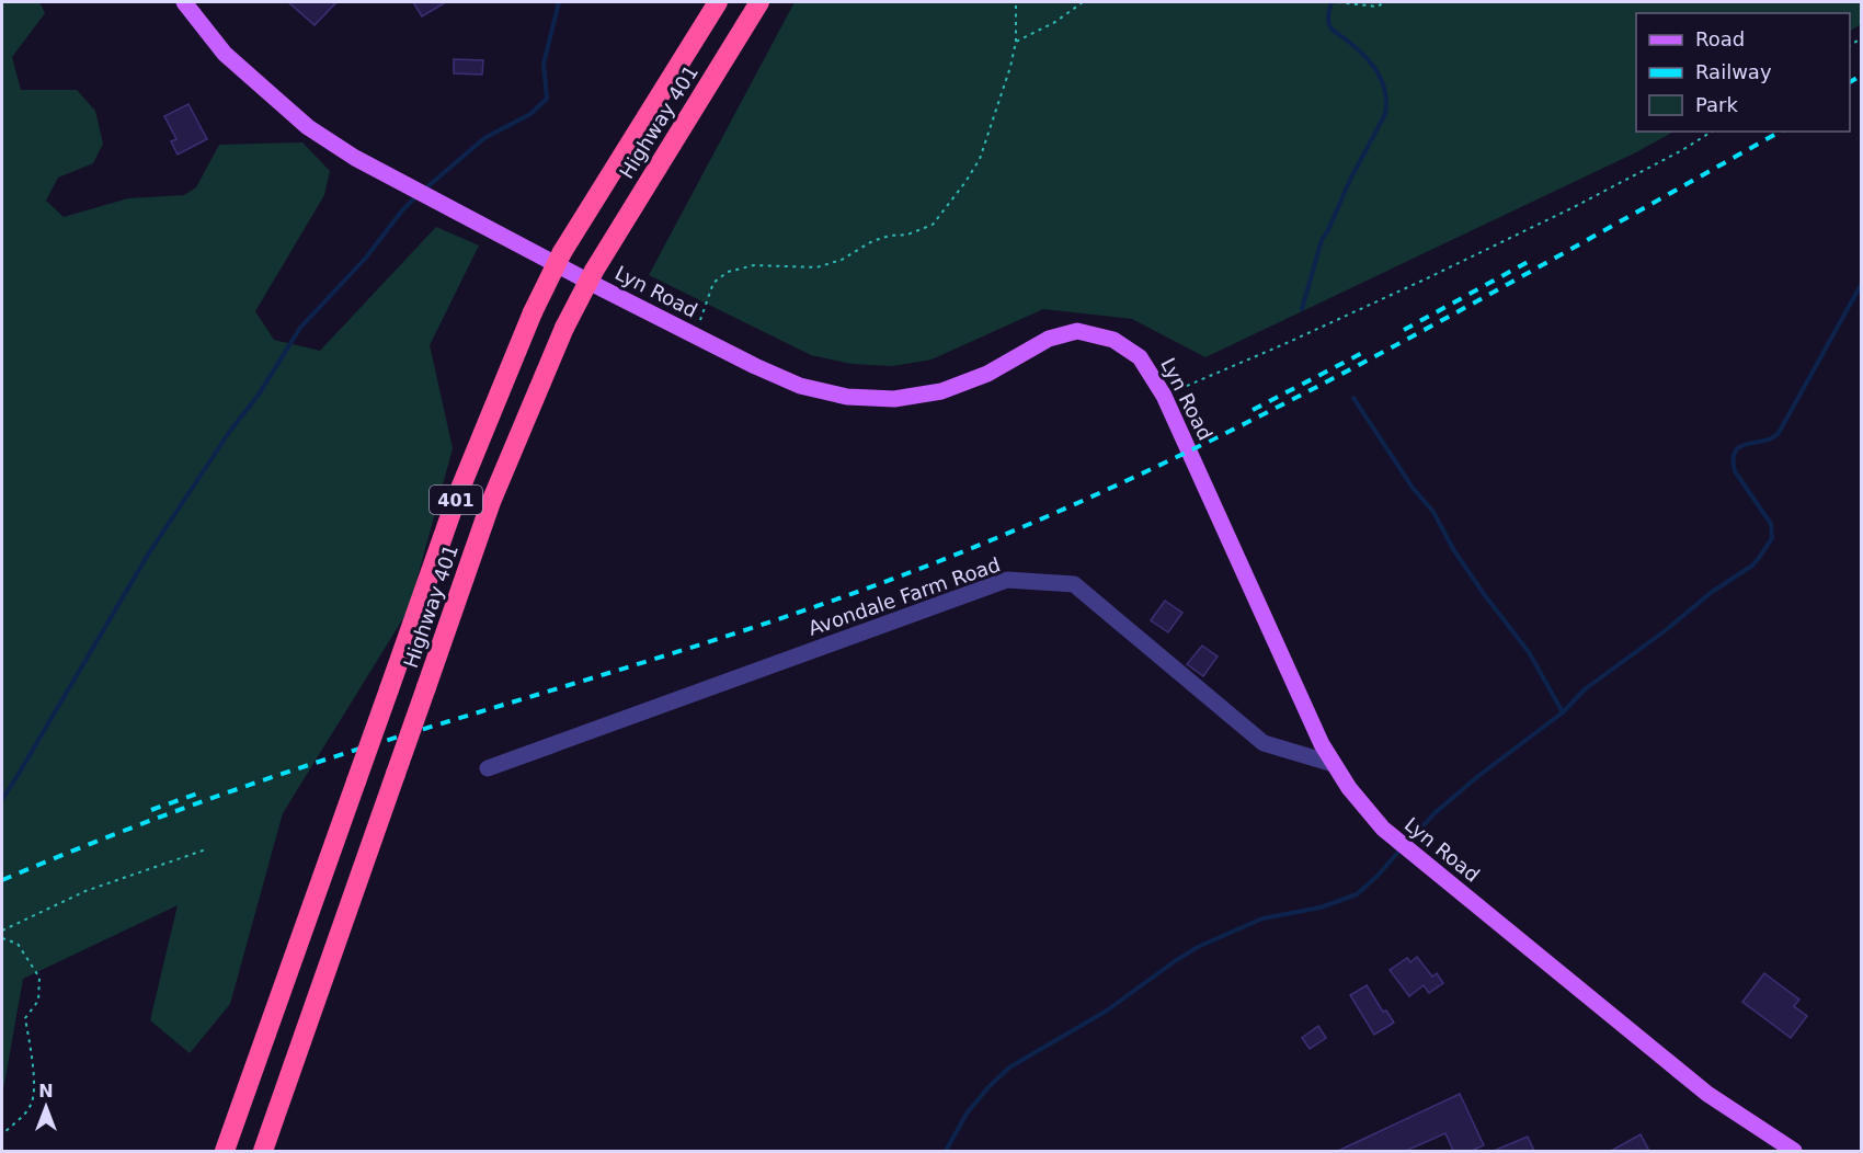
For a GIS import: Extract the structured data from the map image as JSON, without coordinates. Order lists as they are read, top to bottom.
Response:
{
  "streets": {
    "highway": ["Highway 401", "401"],
    "main road": ["Lyn Road"],
    "street": ["Avondale Farm Road"]
  },
  "crossings": [
    ["Lyn Road", "Avondale Farm Road"]
  ],
  "legend": ["Road", "Railway", "Park"],
  "north": "top"
}
